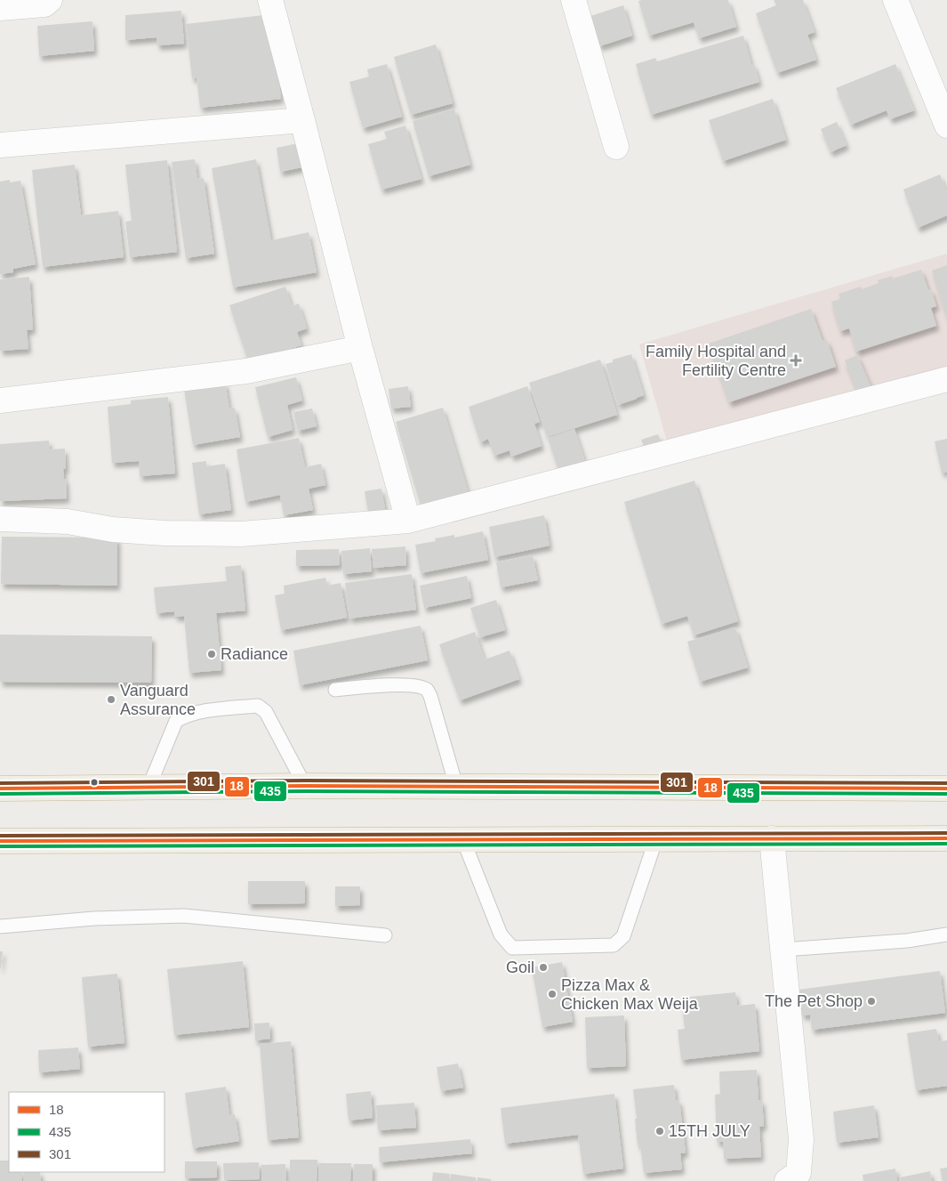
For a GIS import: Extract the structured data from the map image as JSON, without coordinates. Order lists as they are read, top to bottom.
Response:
{
  "places": {
    "health": ["Family Hospital and Fertility Centre"],
    "other": [
      "Radiance",
      "Vanguard Assurance",
      "Goil",
      "Pizza Max & Chicken Max Weija",
      "The Pet Shop",
      "15TH JULY"
    ]
  },
  "lines": ["transit line 301", "transit line 18", "transit line 435"],
  "legend": ["18", "435", "301"]
}
